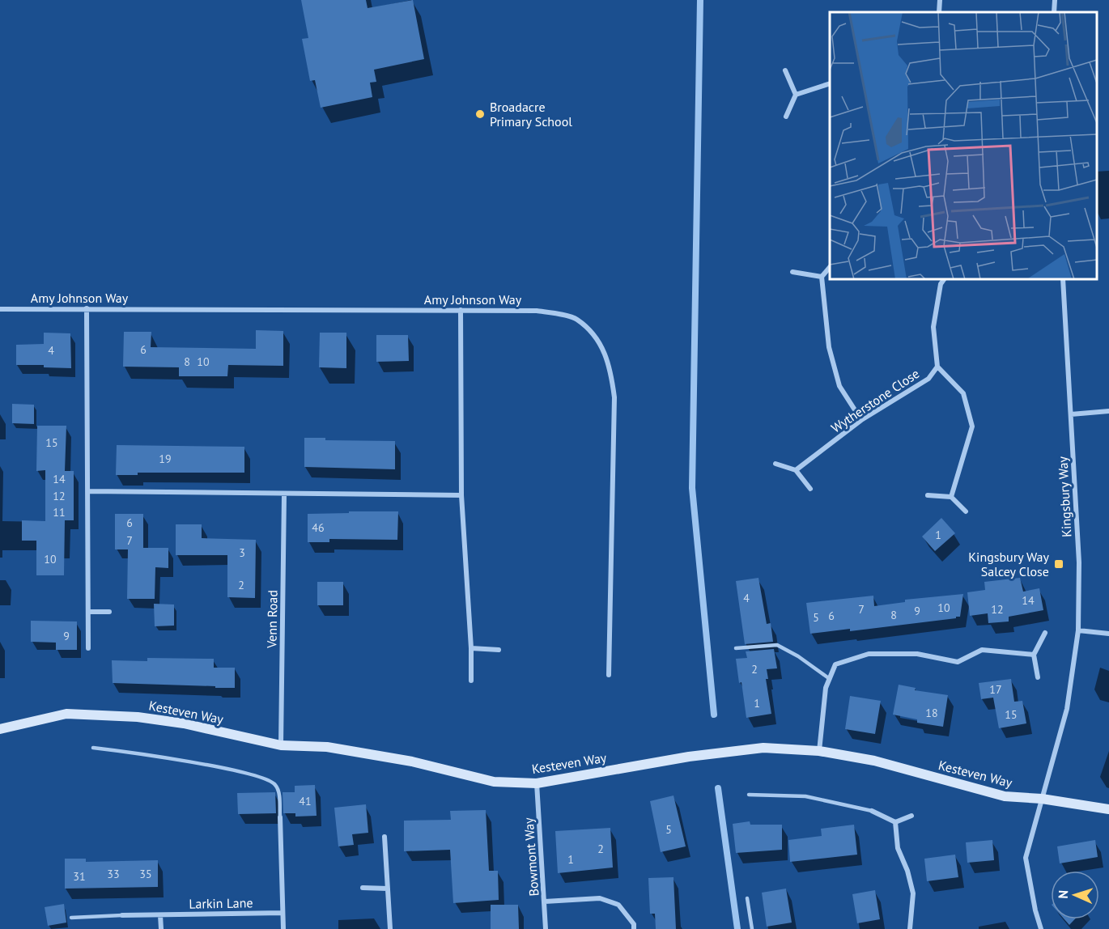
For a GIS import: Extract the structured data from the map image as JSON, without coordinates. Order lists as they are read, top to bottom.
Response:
{
  "streets": {
    "street": [
      "Amy Johnson Way",
      "Wytherstone Close",
      "Kingsbury Way",
      "Venn Road",
      "Kesteven Way",
      "Bowmont Way",
      "Larkin Lane"
    ]
  },
  "crossings": [
    ["Kingsbury Way", "Kesteven Way"],
    ["Venn Road", "Kesteven Way"],
    ["Kesteven Way", "Bowmont Way"]
  ],
  "places": {
    "other": ["Broadacre Primary School"],
    "transit": ["Kingsbury Way Salcey Close"]
  },
  "house_numbers": [
    "6",
    "4",
    "8",
    "10",
    "15",
    "19",
    "14",
    "12",
    "11",
    "6",
    "46",
    "1",
    "7",
    "3",
    "10",
    "2",
    "4",
    "14",
    "10",
    "7",
    "12",
    "9",
    "8",
    "6",
    "5",
    "9",
    "2",
    "17",
    "1",
    "18",
    "15",
    "41",
    "5",
    "2",
    "1",
    "33",
    "35",
    "31"
  ],
  "north": "left"
}
